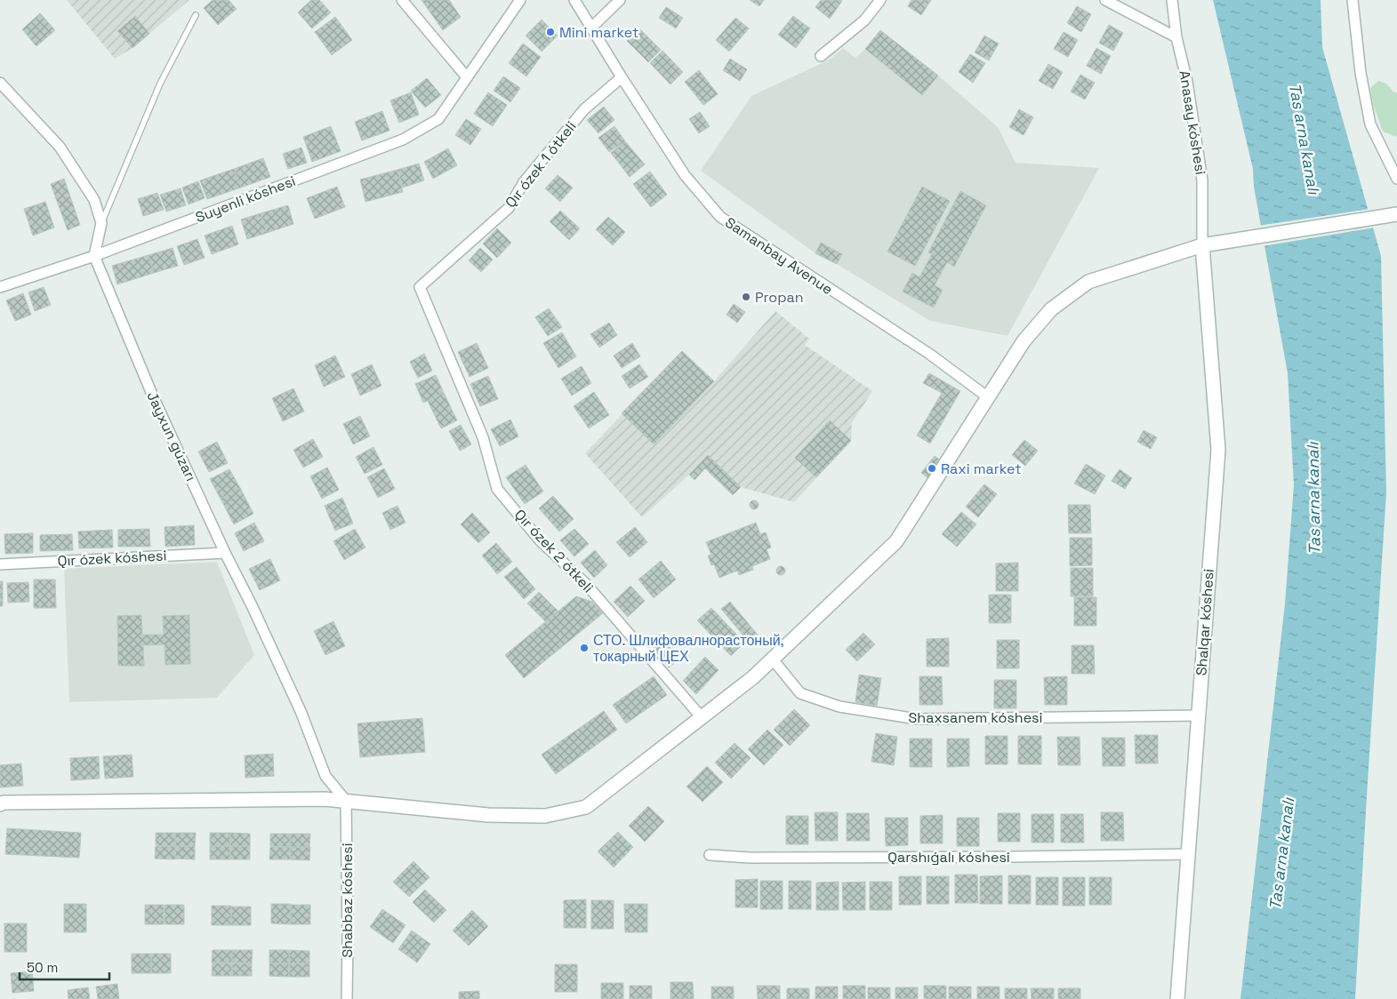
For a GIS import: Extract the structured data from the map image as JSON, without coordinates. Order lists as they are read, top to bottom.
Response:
{
  "streets": {
    "street": [
      "Anasay kóshesi",
      "Qır ózek 1 ótkeli",
      "Suyenli kóshesi",
      "Samanbay Avenue",
      "Jayxun gúzarı",
      "Qır ózek 2 ótkeli",
      "Qır ózek kóshesi",
      "Shalqar kóshesi",
      "Shaxsanem kóshesi",
      "Qarshıǵalı kóshesi",
      "Shabbaz kóshesi"
    ]
  },
  "crossings": [
    ["Anasay kóshesi", "Shalqar kóshesi"],
    ["Qır ózek 1 ótkeli", "Samanbay Avenue"],
    ["Qır ózek 1 ótkeli", "Qır ózek 2 ótkeli"],
    ["Suyenli kóshesi", "Jayxun gúzarı"],
    ["Jayxun gúzarı", "Qır ózek kóshesi"],
    ["Jayxun gúzarı", "Shabbaz kóshesi"],
    ["Shalqar kóshesi", "Shaxsanem kóshesi"],
    ["Shalqar kóshesi", "Qarshıǵalı kóshesi"]
  ],
  "water": ["Tas arna kanalı"],
  "places": [
    "Mini market",
    "Propan",
    "Raxi market",
    "СТО. Шлифовалнорастоный, токарный ЦЕХ"
  ],
  "scale_bar": "50 m"
}
